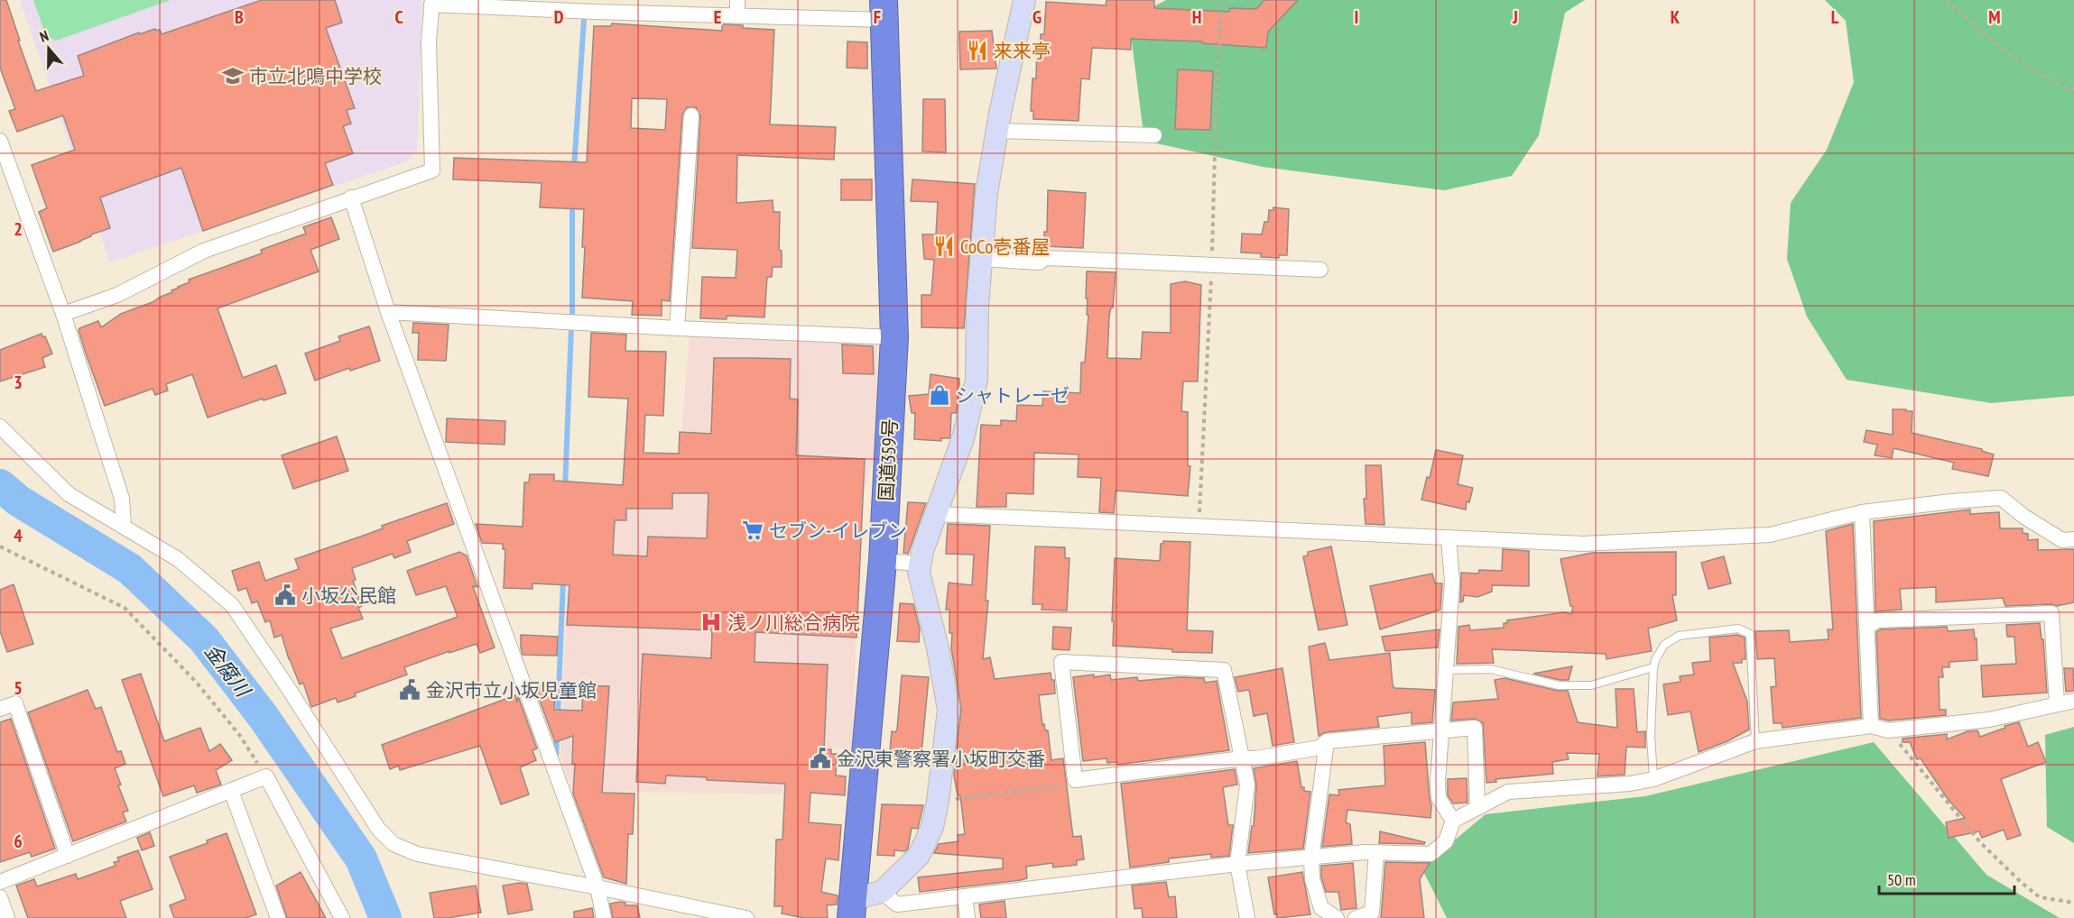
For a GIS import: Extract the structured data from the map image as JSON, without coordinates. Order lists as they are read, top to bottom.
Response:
{
  "streets": {
    "highway": ["国道359号"]
  },
  "water": ["金腐川"],
  "places": {
    "restaurant": ["来来亭", "CoCo壱番屋"],
    "school or university": ["市立北鳴中学校"],
    "shop": ["シャトレーゼ"],
    "supermarket": ["セブン-イレブン"],
    "public building": ["小坂公民館", "金沢市立小坂児童館", "金沢東警察署小坂町交番"],
    "hospital": ["浅ノ川総合病院"]
  },
  "scale_bar": "50 m",
  "north": "top",
  "grid": {
    "columns": [
      "B",
      "C",
      "D",
      "E",
      "F",
      "G",
      "H",
      "I",
      "J",
      "K",
      "L",
      "M"
    ],
    "rows": [
      "2",
      "3",
      "4",
      "5",
      "6"
    ]
  }
}
